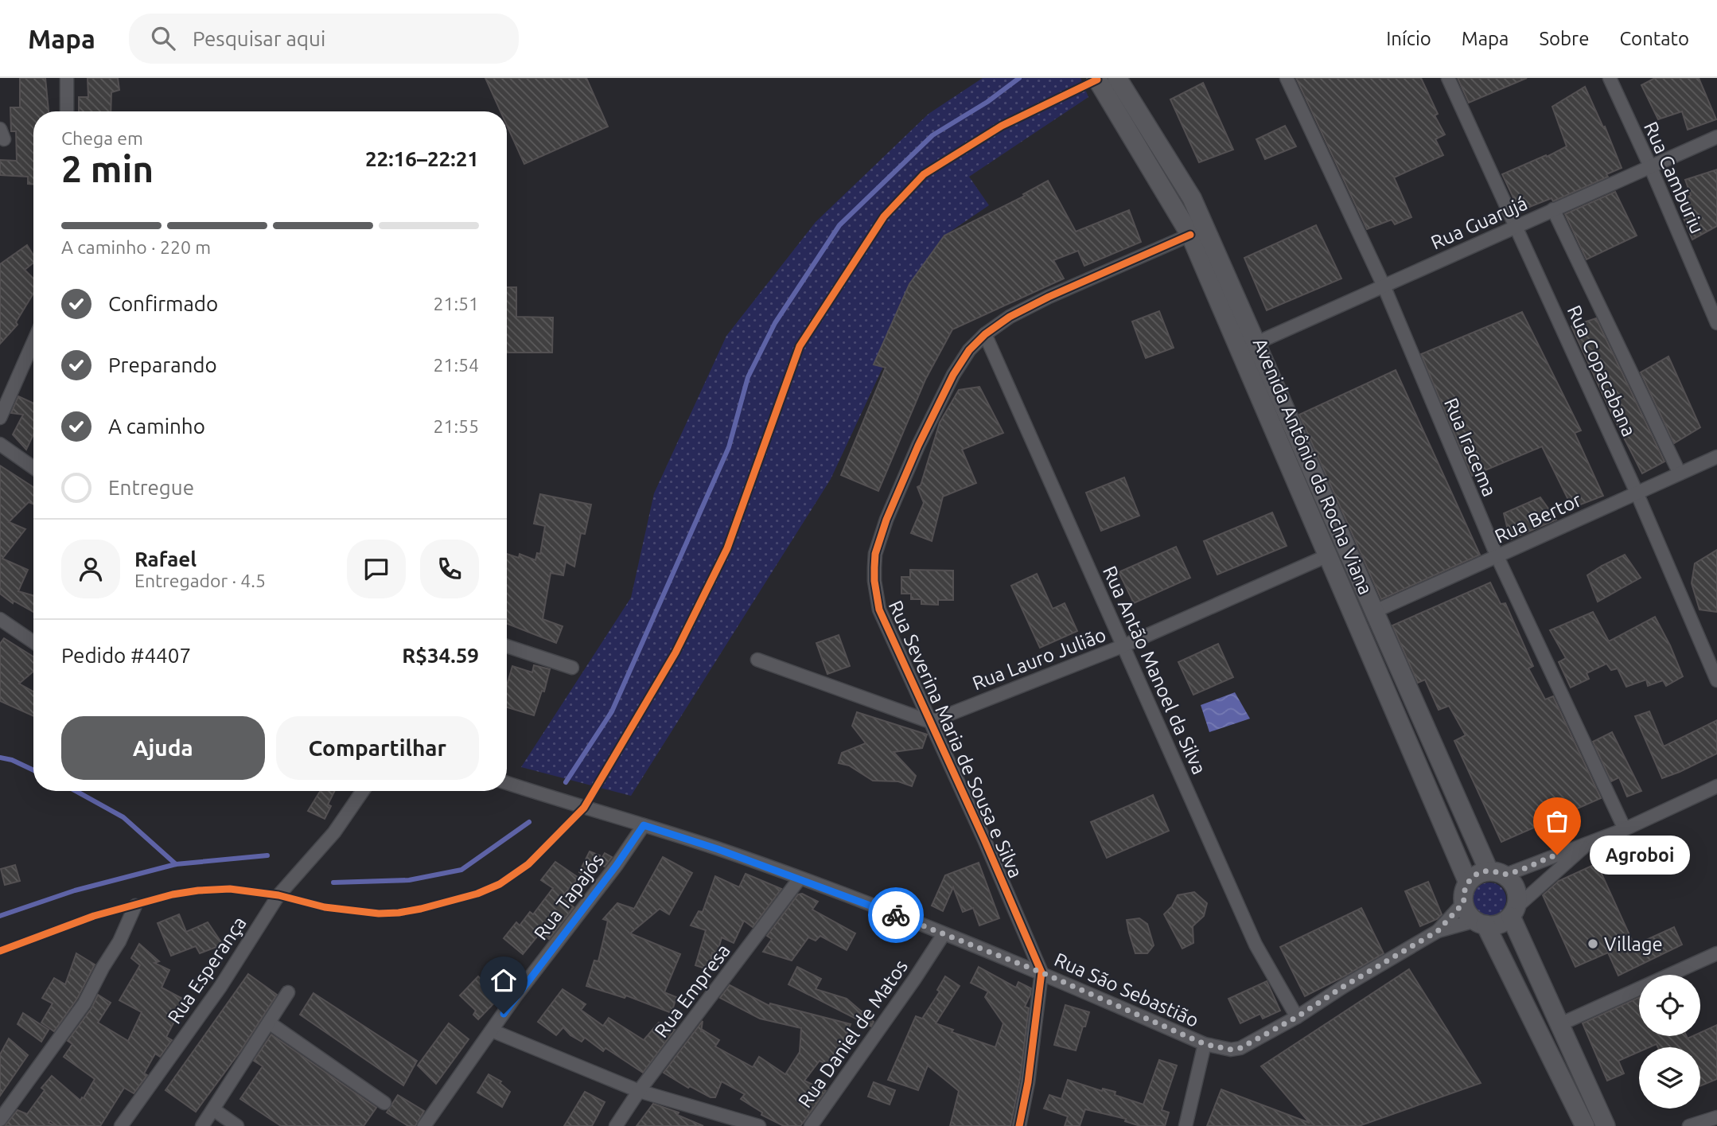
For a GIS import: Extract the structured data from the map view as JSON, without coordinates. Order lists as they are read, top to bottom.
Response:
{
  "streets": {
    "main road": ["Avenida Antônio da Rocha Viana"],
    "street": [
      "Rua Camburiu",
      "Rua Guarujá",
      "Rua Copacabana",
      "Rua Iracema",
      "Rua Bertor",
      "Rua Lauro Julião",
      "Rua Antão Manoel da Silva",
      "Rua Severina Maria de Sousa e Silva",
      "Rua Tapajós",
      "Rua Esperança",
      "Rua São Sebastião",
      "Rua Empresa",
      "Rua Daniel de Matos"
    ]
  },
  "crossings": [
    ["Rua Camburiu", "Rua Guarujá"],
    ["Rua Guarujá", "Rua Copacabana"],
    ["Rua Guarujá", "Rua Iracema"],
    ["Rua Guarujá", "Avenida Antônio da Rocha Viana"],
    ["Rua Copacabana", "Rua Bertor"],
    ["Rua Iracema", "Rua Bertor"],
    ["Avenida Antônio da Rocha Viana", "Rua Bertor"],
    ["Avenida Antônio da Rocha Viana", "Rua Lauro Julião"],
    ["Avenida Antônio da Rocha Viana", "Rua Severina Maria de Sousa e Silva"],
    ["Avenida Antônio da Rocha Viana", "Rua São Sebastião"],
    ["Rua Lauro Julião", "Rua Antão Manoel da Silva"],
    ["Rua Lauro Julião", "Rua Severina Maria de Sousa e Silva"],
    ["Rua Antão Manoel da Silva", "Rua Severina Maria de Sousa e Silva"],
    ["Rua Antão Manoel da Silva", "Rua São Sebastião"],
    ["Rua Severina Maria de Sousa e Silva", "Rua São Sebastião"],
    ["Rua Tapajós", "Rua São Sebastião"],
    ["Rua São Sebastião", "Rua Empresa"],
    ["Rua São Sebastião", "Rua Daniel de Matos"]
  ],
  "places": ["Agroboi", "Village"],
  "page": {
    "header": "Mapa",
    "search": "Pesquisar aqui",
    "nav": [
      "Início",
      "Mapa",
      "Sobre",
      "Contato"
    ],
    "heading": ["2 min", "Chega em", "22:16–22:21"],
    "panel": [
      "Rafael",
      "Entregador · 4.5",
      "Pedido #4407",
      "R$34.59"
    ],
    "bar": "A caminho · 220 m",
    "list": [
      ["Confirmado", "21:51"],
      ["Preparando", "21:54"],
      ["A caminho", "21:55"],
      "Entregue"
    ],
    "buttons": ["Ajuda", "Compartilhar"],
    "bubble": "Agroboi"
  }
}
